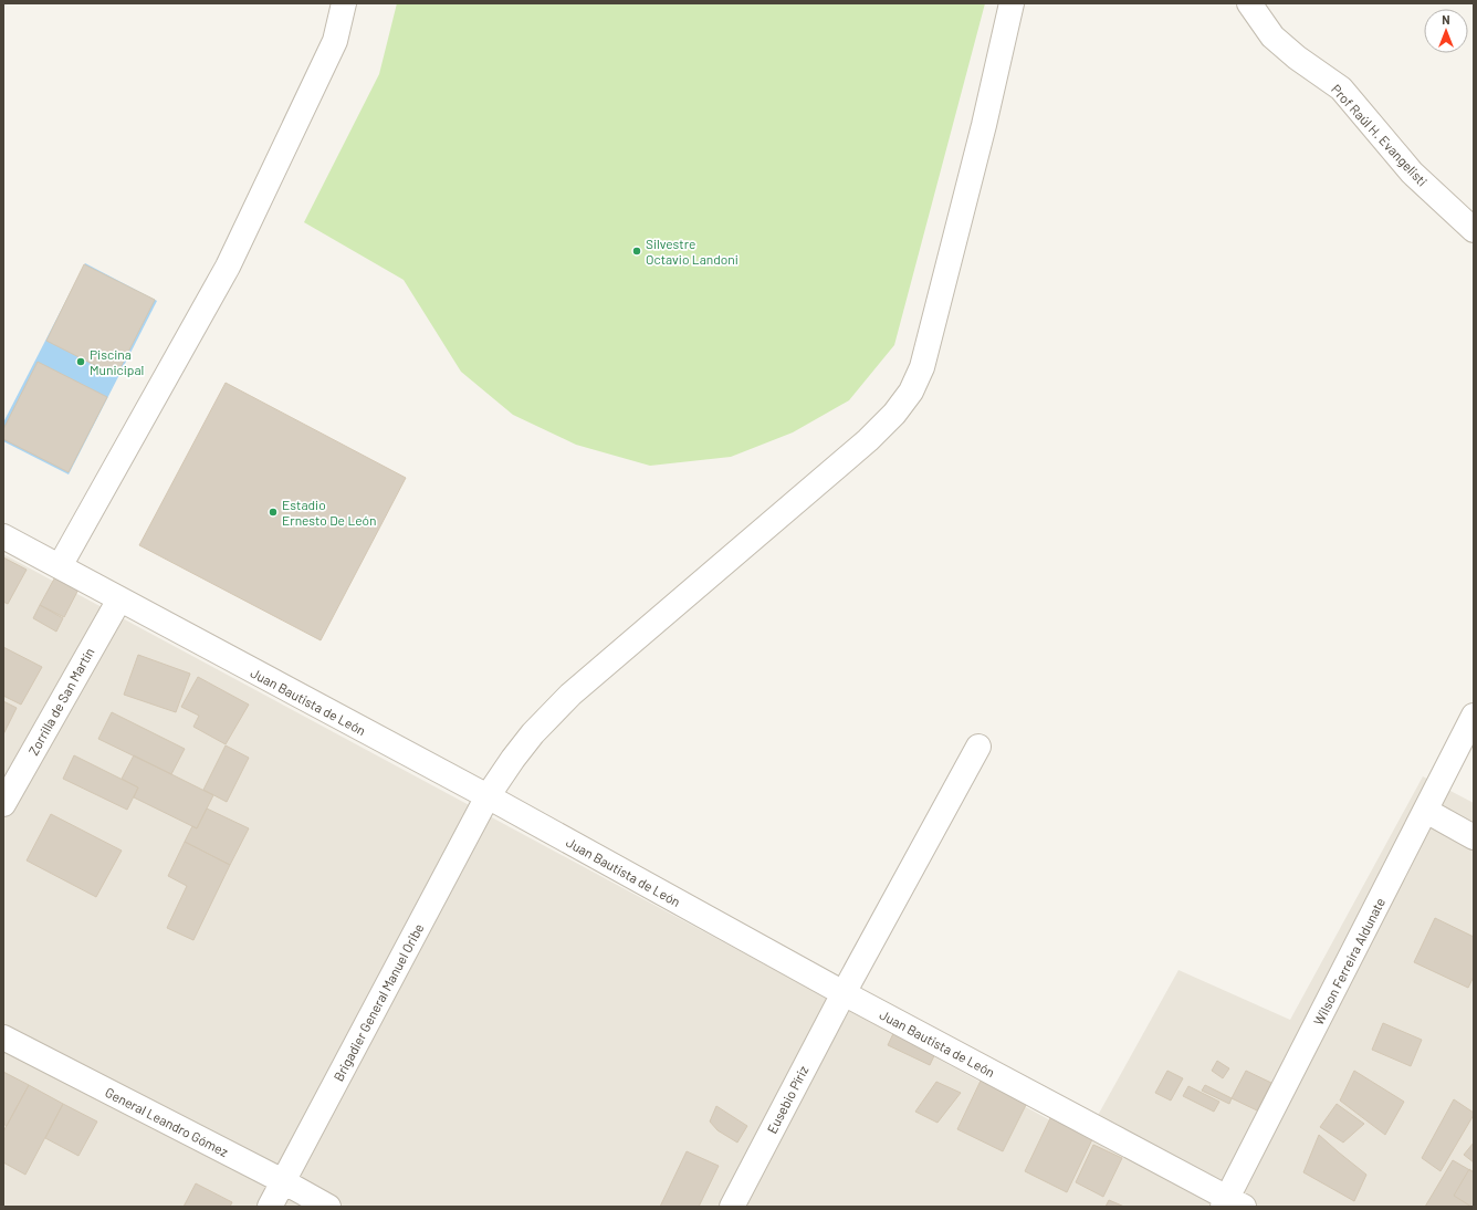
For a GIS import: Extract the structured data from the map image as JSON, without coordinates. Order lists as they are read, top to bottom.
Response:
{
  "streets": {
    "street": [
      "Prof Raúl H. Evangelisti",
      "Zorrilla de San Martín",
      "Juan Bautista de León",
      "Wilson Ferreira Aldunate",
      "Brigadier General Manuel Oribe",
      "Eusebio Píriz",
      "General Leandro Gómez"
    ]
  },
  "crossings": [
    ["Zorrilla de San Martín", "Juan Bautista de León"],
    ["Juan Bautista de León", "Wilson Ferreira Aldunate"],
    ["Juan Bautista de León", "Brigadier General Manuel Oribe"],
    ["Juan Bautista de León", "Eusebio Píriz"],
    ["Brigadier General Manuel Oribe", "General Leandro Gómez"]
  ],
  "places": ["Silvestre Octavio Landoni", "Piscina Municipal", "Estadio Ernesto De León"],
  "north": "top"
}
